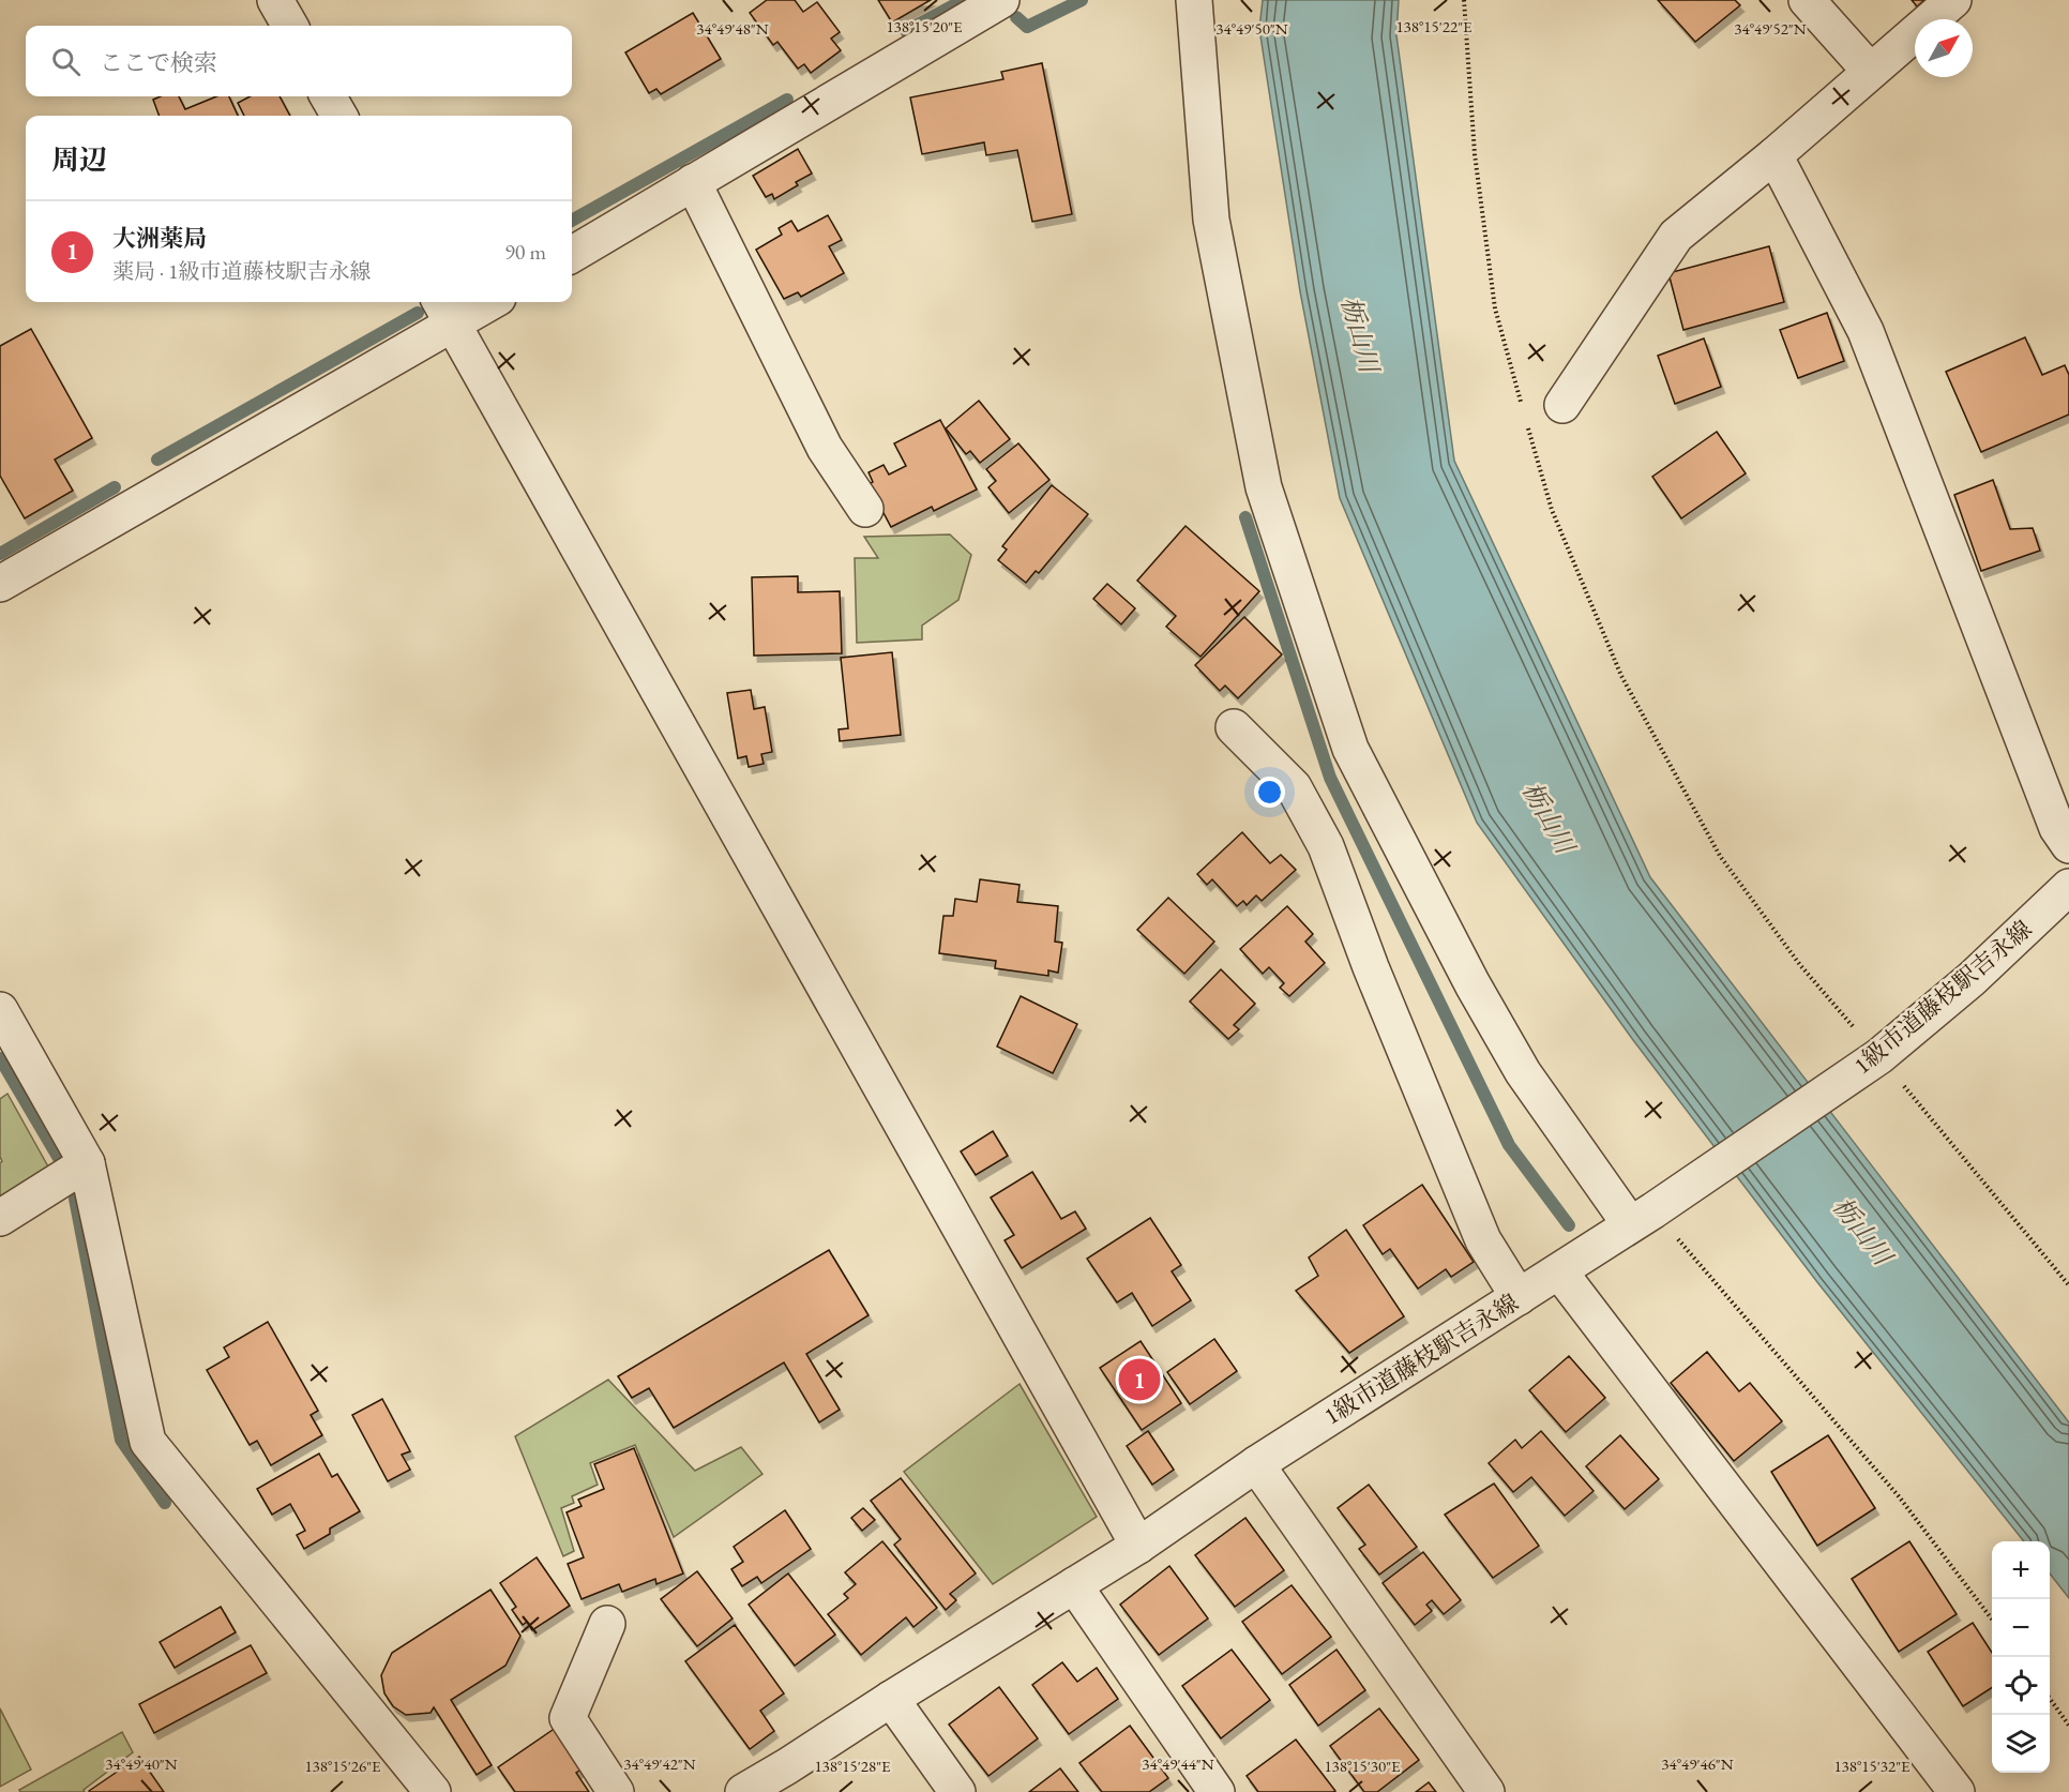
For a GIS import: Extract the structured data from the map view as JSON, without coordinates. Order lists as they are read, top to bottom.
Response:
{
  "streets": {
    "street": ["1級市道藤枝駅吉永線"]
  },
  "water": ["栃山川"],
  "north": "top right",
  "page": {
    "search": "ここで検索",
    "heading": "周辺",
    "list": [
      {
        "mark": "1",
        "name": "大洲薬局",
        "note": "薬局 · 1級市道藤枝駅吉永線",
        "value": "90 m"
      }
    ],
    "pins": "1",
    "map_buttons": ["+", "−"]
  },
  "coordinates": [
    "138°15'22\"E",
    "138°15'20\"E",
    "34°49'48\"N",
    "34°49'50\"N",
    "34°49'52\"N",
    "34°49'40\"N",
    "34°49'42\"N",
    "34°49'44\"N",
    "34°49'46\"N",
    "138°15'26\"E",
    "138°15'28\"E",
    "138°15'30\"E",
    "138°15'32\"E"
  ]
}
